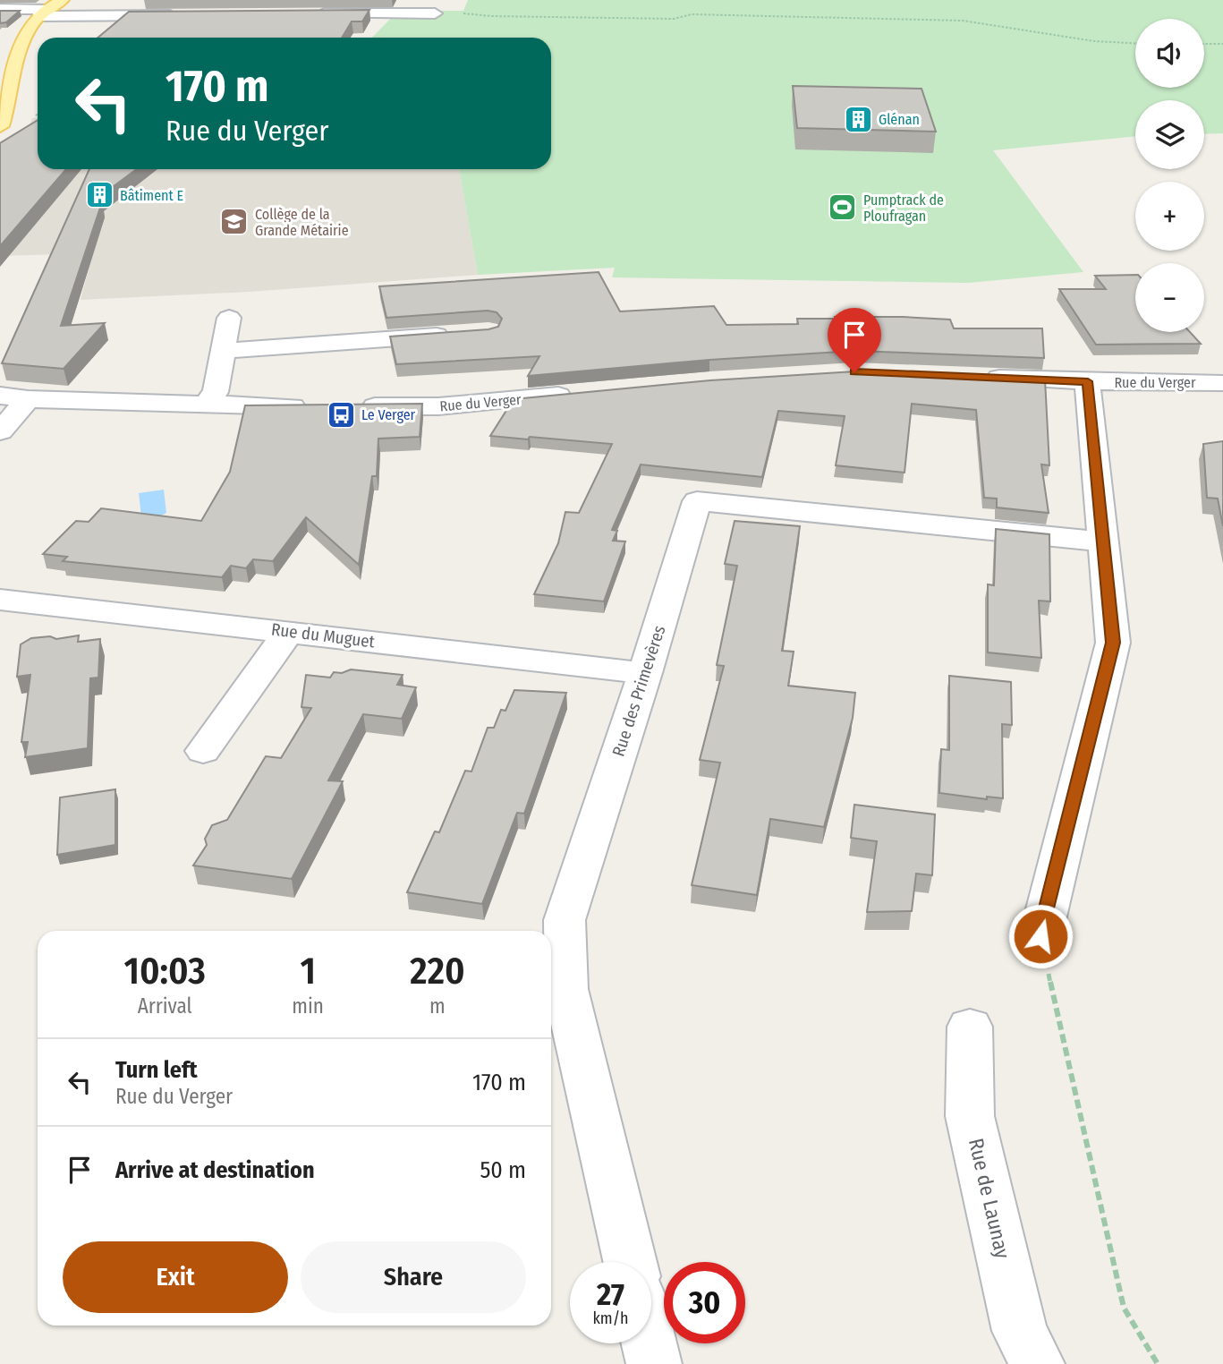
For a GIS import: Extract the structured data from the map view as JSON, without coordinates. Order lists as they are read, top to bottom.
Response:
{
  "streets": {
    "street": [
      "Rue du Verger",
      "Rue du Muguet",
      "Rue des Primevères",
      "Rue de Launay"
    ]
  },
  "crossings": [
    ["Rue du Muguet", "Rue des Primevères"]
  ],
  "places": {
    "building": ["Glénan", "Bâtiment E"],
    "sports": ["Pumptrack de Ploufragan"],
    "school or university": ["Collège de la Grande Métairie"],
    "bus stop": ["Le Verger"]
  },
  "page": {
    "map_buttons": ["+", "−"],
    "turn": ["170 m", "Rue du Verger"],
    "eta": [
      "10:03",
      "Arrival",
      "1",
      "min",
      "220",
      "m"
    ],
    "list": [
      {
        "name": "Turn left",
        "note": "Rue du Verger",
        "value": "170 m"
      },
      {
        "name": "Arrive at destination",
        "value": "50 m"
      }
    ],
    "buttons": ["Exit", "Share"],
    "speed": "27 km/h",
    "limit": "30"
  }
}
